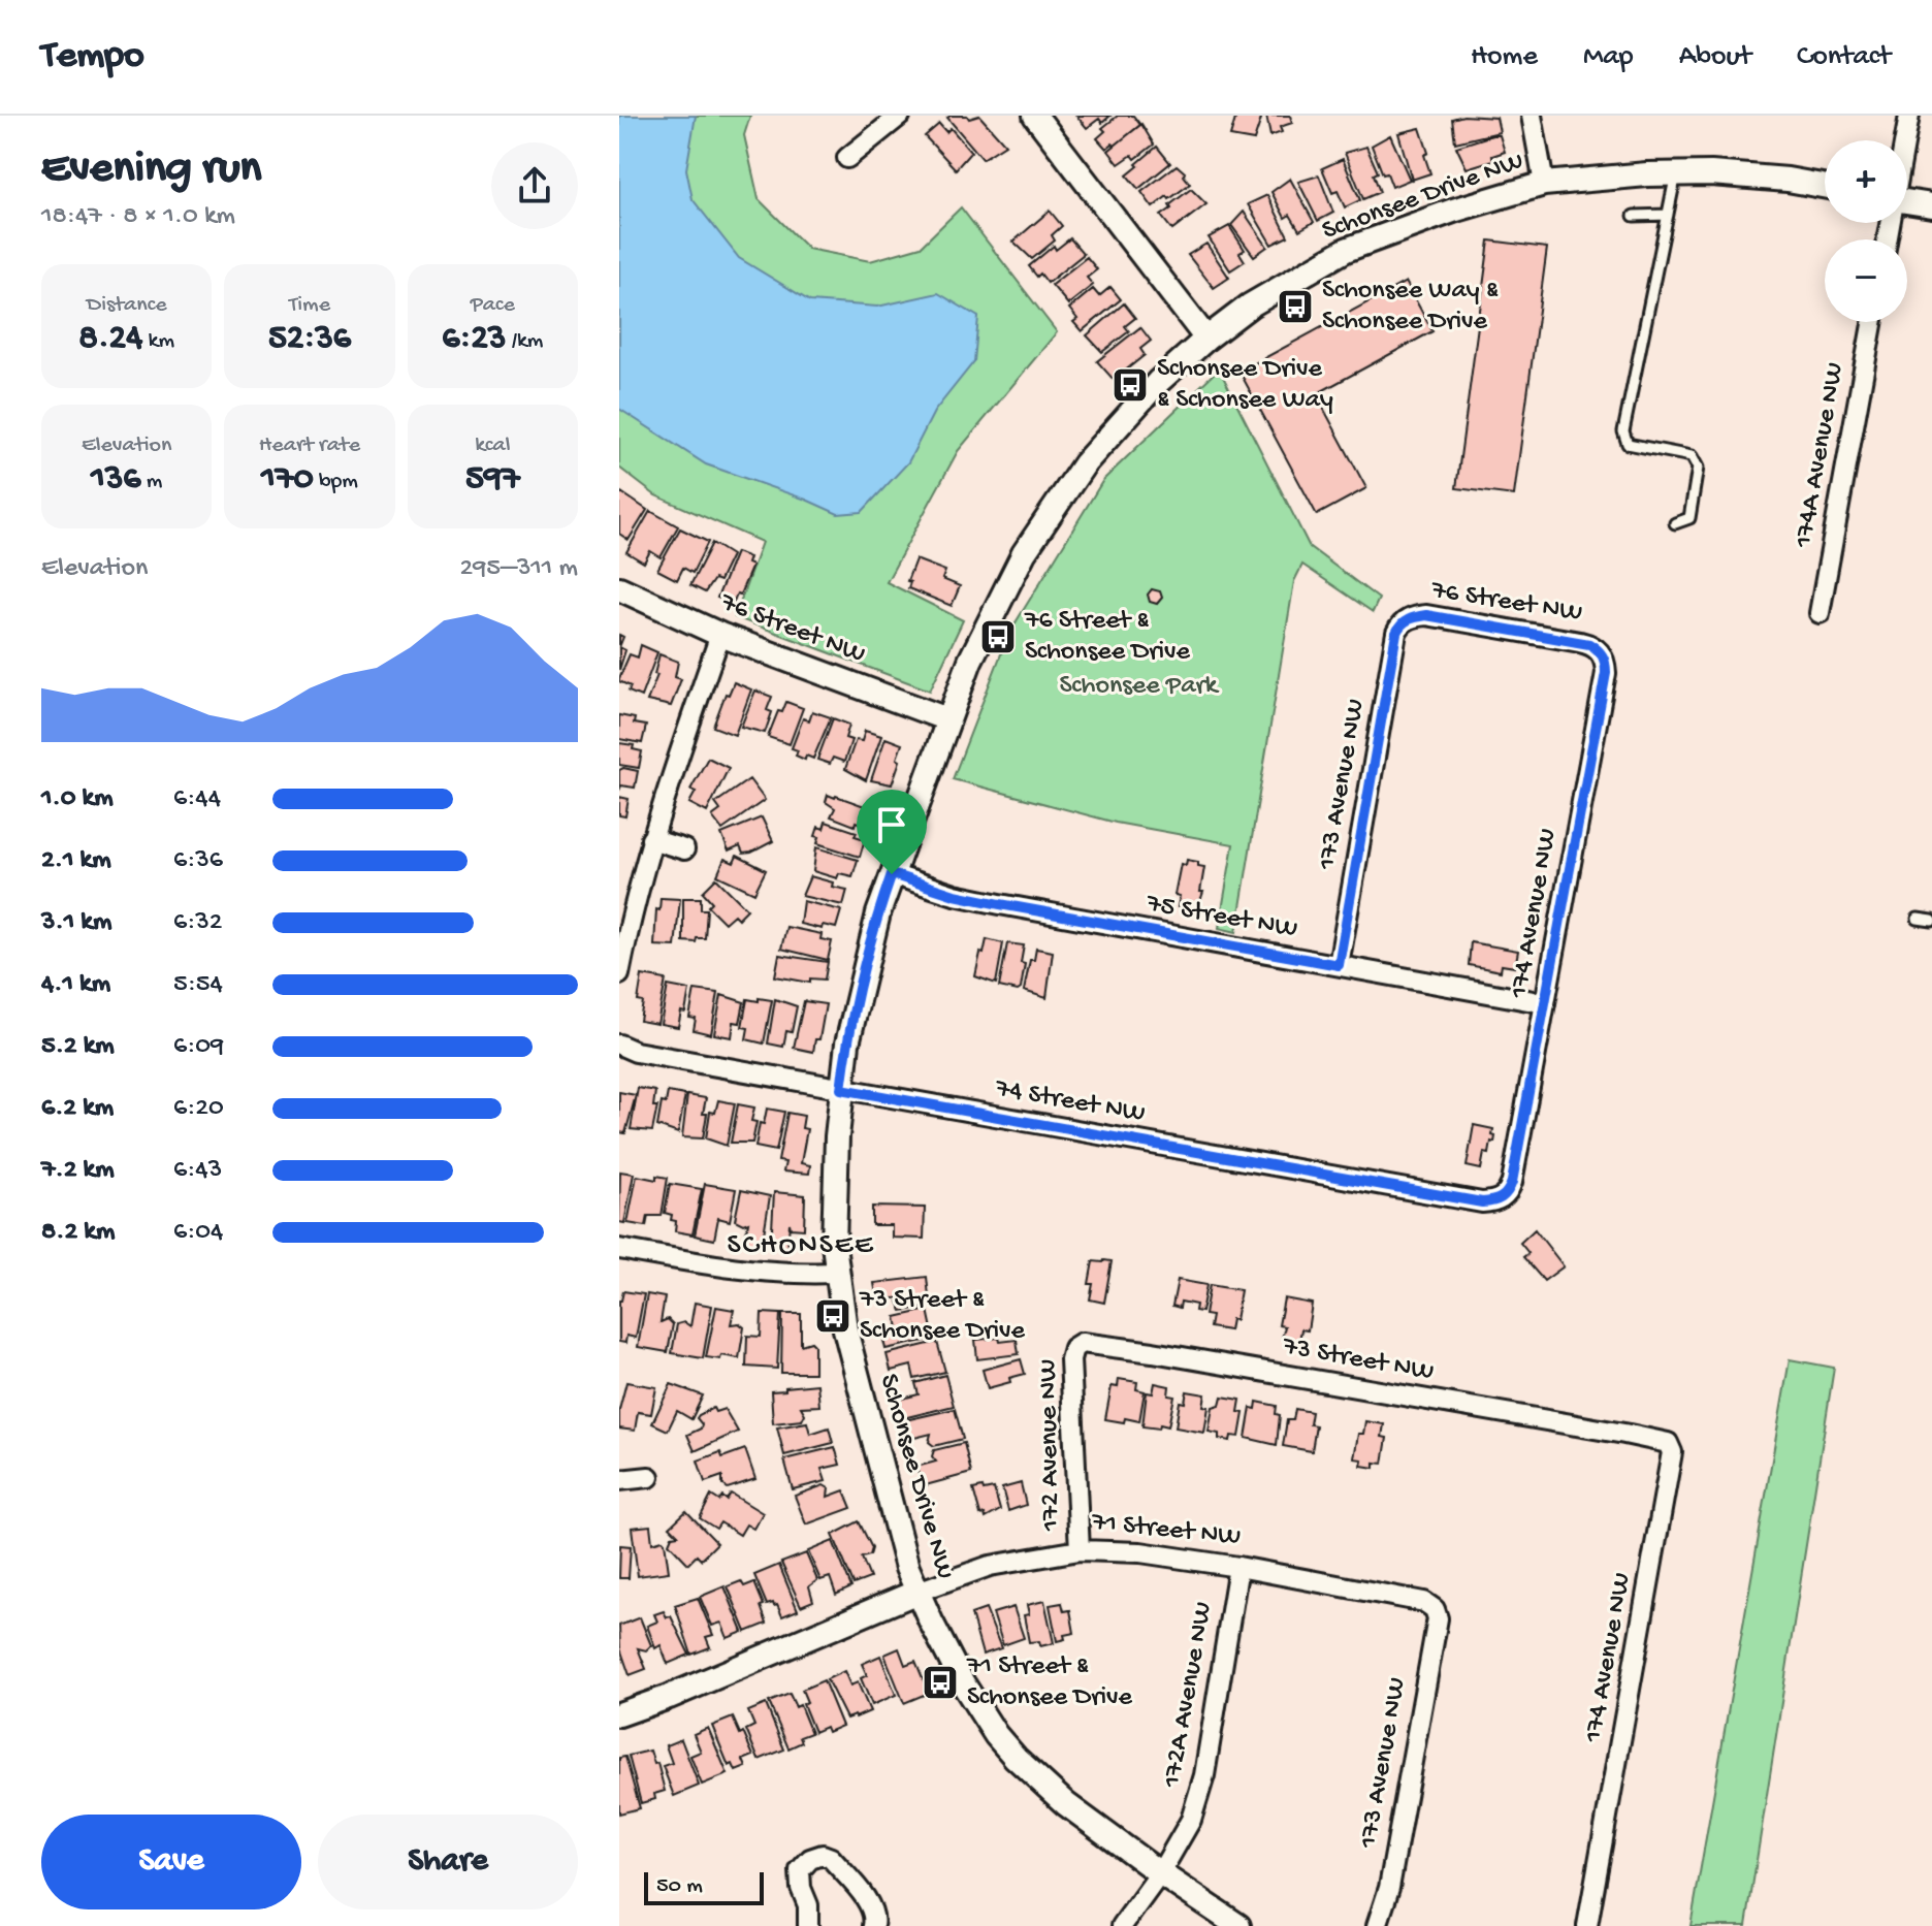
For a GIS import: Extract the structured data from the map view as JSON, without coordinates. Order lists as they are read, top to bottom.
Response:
{
  "streets": {
    "street": [
      "Schonsee Drive NW",
      "174A Avenue NW",
      "76 Street NW",
      "173 Avenue NW",
      "174 Avenue NW",
      "75 Street NW",
      "74 Street NW",
      "73 Street NW",
      "172 Avenue NW",
      "71 Street NW",
      "172A Avenue NW"
    ]
  },
  "crossings": [
    ["Schonsee Drive NW", "76 Street NW"],
    ["Schonsee Drive NW", "75 Street NW"],
    ["Schonsee Drive NW", "74 Street NW"],
    ["Schonsee Drive NW", "71 Street NW"],
    ["Schonsee Drive NW", "172A Avenue NW"],
    ["76 Street NW", "173 Avenue NW"],
    ["76 Street NW", "174 Avenue NW"],
    ["173 Avenue NW", "75 Street NW"],
    ["173 Avenue NW", "71 Street NW"],
    ["174 Avenue NW", "75 Street NW"],
    ["174 Avenue NW", "74 Street NW"],
    ["174 Avenue NW", "73 Street NW"],
    ["73 Street NW", "172 Avenue NW"],
    ["172 Avenue NW", "71 Street NW"],
    ["71 Street NW", "172A Avenue NW"]
  ],
  "districts": ["SCHONSEE"],
  "parks": ["Schonsee Park"],
  "places": {
    "bus stop": [
      "Schonsee Way & Schonsee Drive",
      "Schonsee Drive & Schonsee Way",
      "76 Street & Schonsee Drive",
      "73 Street & Schonsee Drive",
      "71 Street & Schonsee Drive"
    ]
  },
  "scale_bar": "50 m",
  "page": {
    "header": "Tempo",
    "nav": [
      "Home",
      "Map",
      "About",
      "Contact"
    ],
    "heading": ["Evening run", "18:47 · 8 × 1.0 km"],
    "map_buttons": ["+", "−"],
    "stats": [
      ["Distance", "8.24 km"],
      ["Time", "52:36"],
      ["Pace", "6:23 /km"],
      ["Elevation", "136 m"],
      ["Heart rate", "170 bpm"],
      ["kcal", "597"]
    ],
    "chart": ["Elevation", "295–311 m"],
    "list": [
      {
        "name": "1.0 km",
        "note": "6:44"
      },
      {
        "name": "2.1 km",
        "note": "6:36"
      },
      {
        "name": "3.1 km",
        "note": "6:32"
      },
      {
        "name": "4.1 km",
        "note": "5:54"
      },
      {
        "name": "5.2 km",
        "note": "6:09"
      },
      {
        "name": "6.2 km",
        "note": "6:20"
      },
      {
        "name": "7.2 km",
        "note": "6:43"
      },
      {
        "name": "8.2 km",
        "note": "6:04"
      }
    ],
    "buttons": ["Save", "Share"],
    "scale": "50 m"
  }
}
